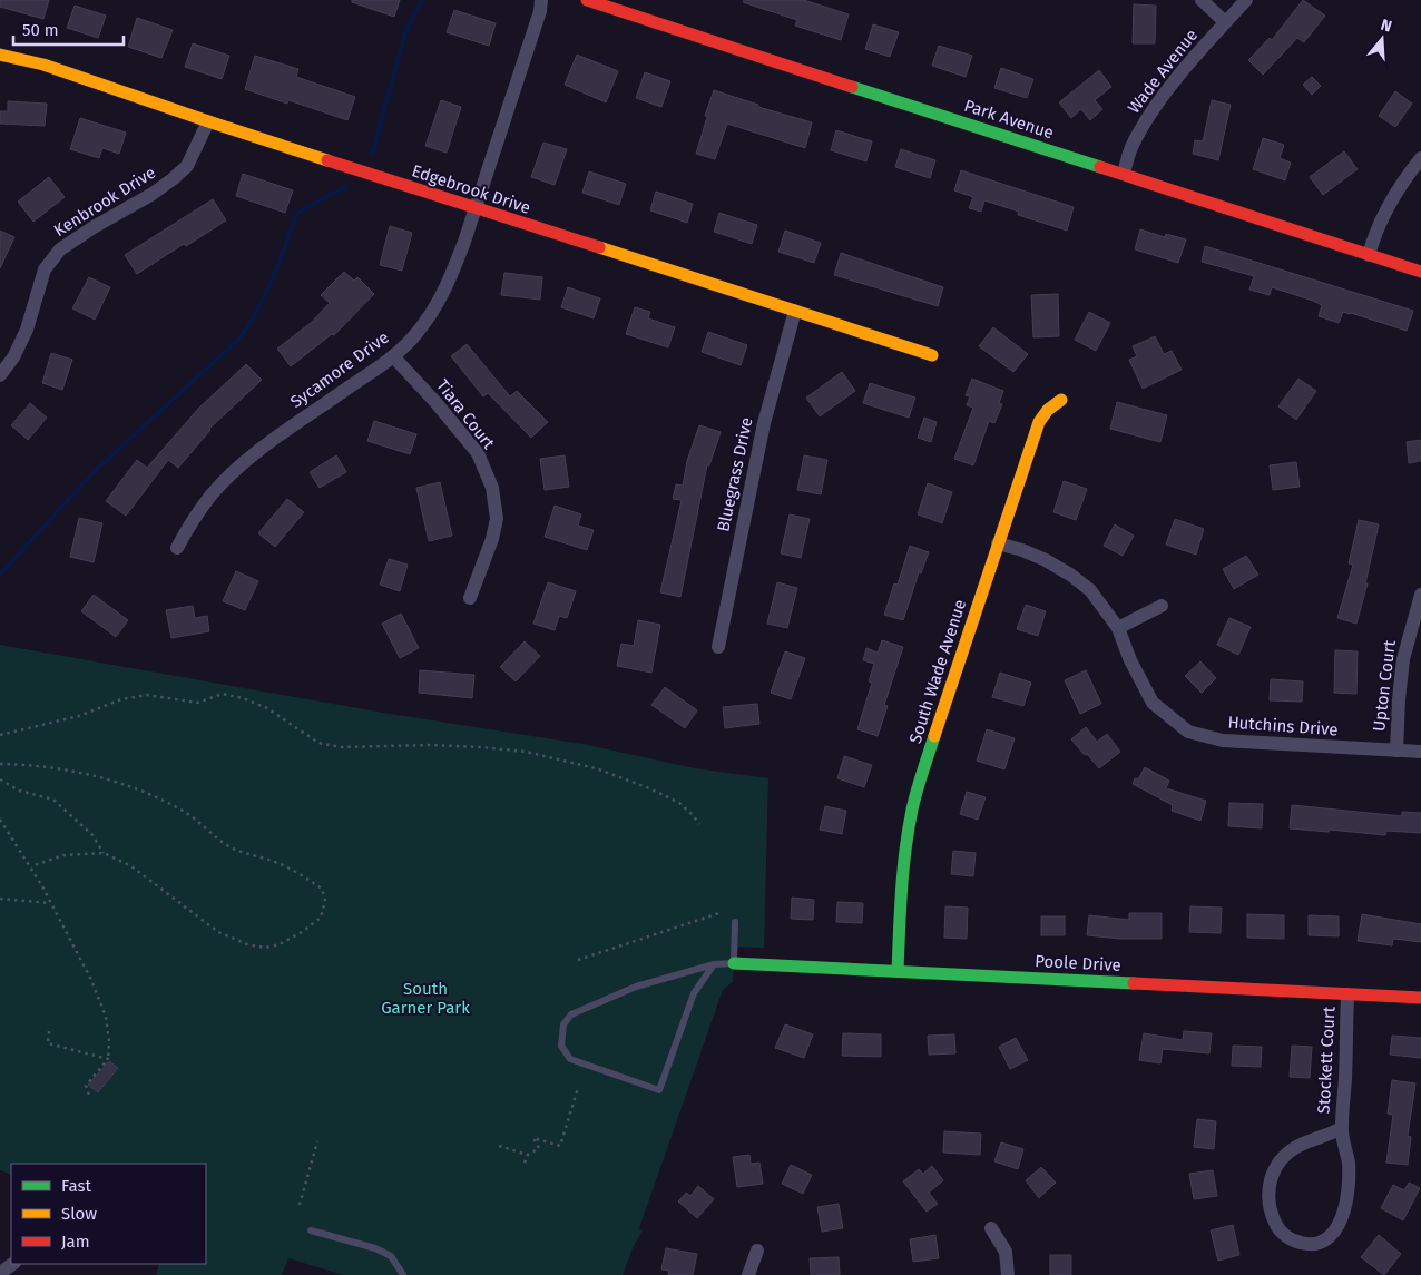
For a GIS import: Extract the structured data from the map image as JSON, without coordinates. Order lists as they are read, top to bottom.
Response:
{
  "streets": {
    "street": [
      "Wade Avenue",
      "Park Avenue",
      "Edgebrook Drive",
      "Kenbrook Drive",
      "Sycamore Drive",
      "Tiara Court",
      "Bluegrass Drive",
      "South Wade Avenue",
      "Upton Court",
      "Hutchins Drive",
      "Poole Drive",
      "Stockett Court"
    ]
  },
  "crossings": [
    ["Wade Avenue", "Park Avenue"],
    ["Edgebrook Drive", "Kenbrook Drive"],
    ["Edgebrook Drive", "Sycamore Drive"],
    ["Edgebrook Drive", "Bluegrass Drive"],
    ["Sycamore Drive", "Tiara Court"],
    ["South Wade Avenue", "Hutchins Drive"],
    ["South Wade Avenue", "Poole Drive"],
    ["Upton Court", "Hutchins Drive"],
    ["Poole Drive", "Stockett Court"]
  ],
  "parks": ["South Garner Park"],
  "legend": ["Fast", "Slow", "Jam"],
  "scale_bar": "50 m",
  "north": "top"
}
